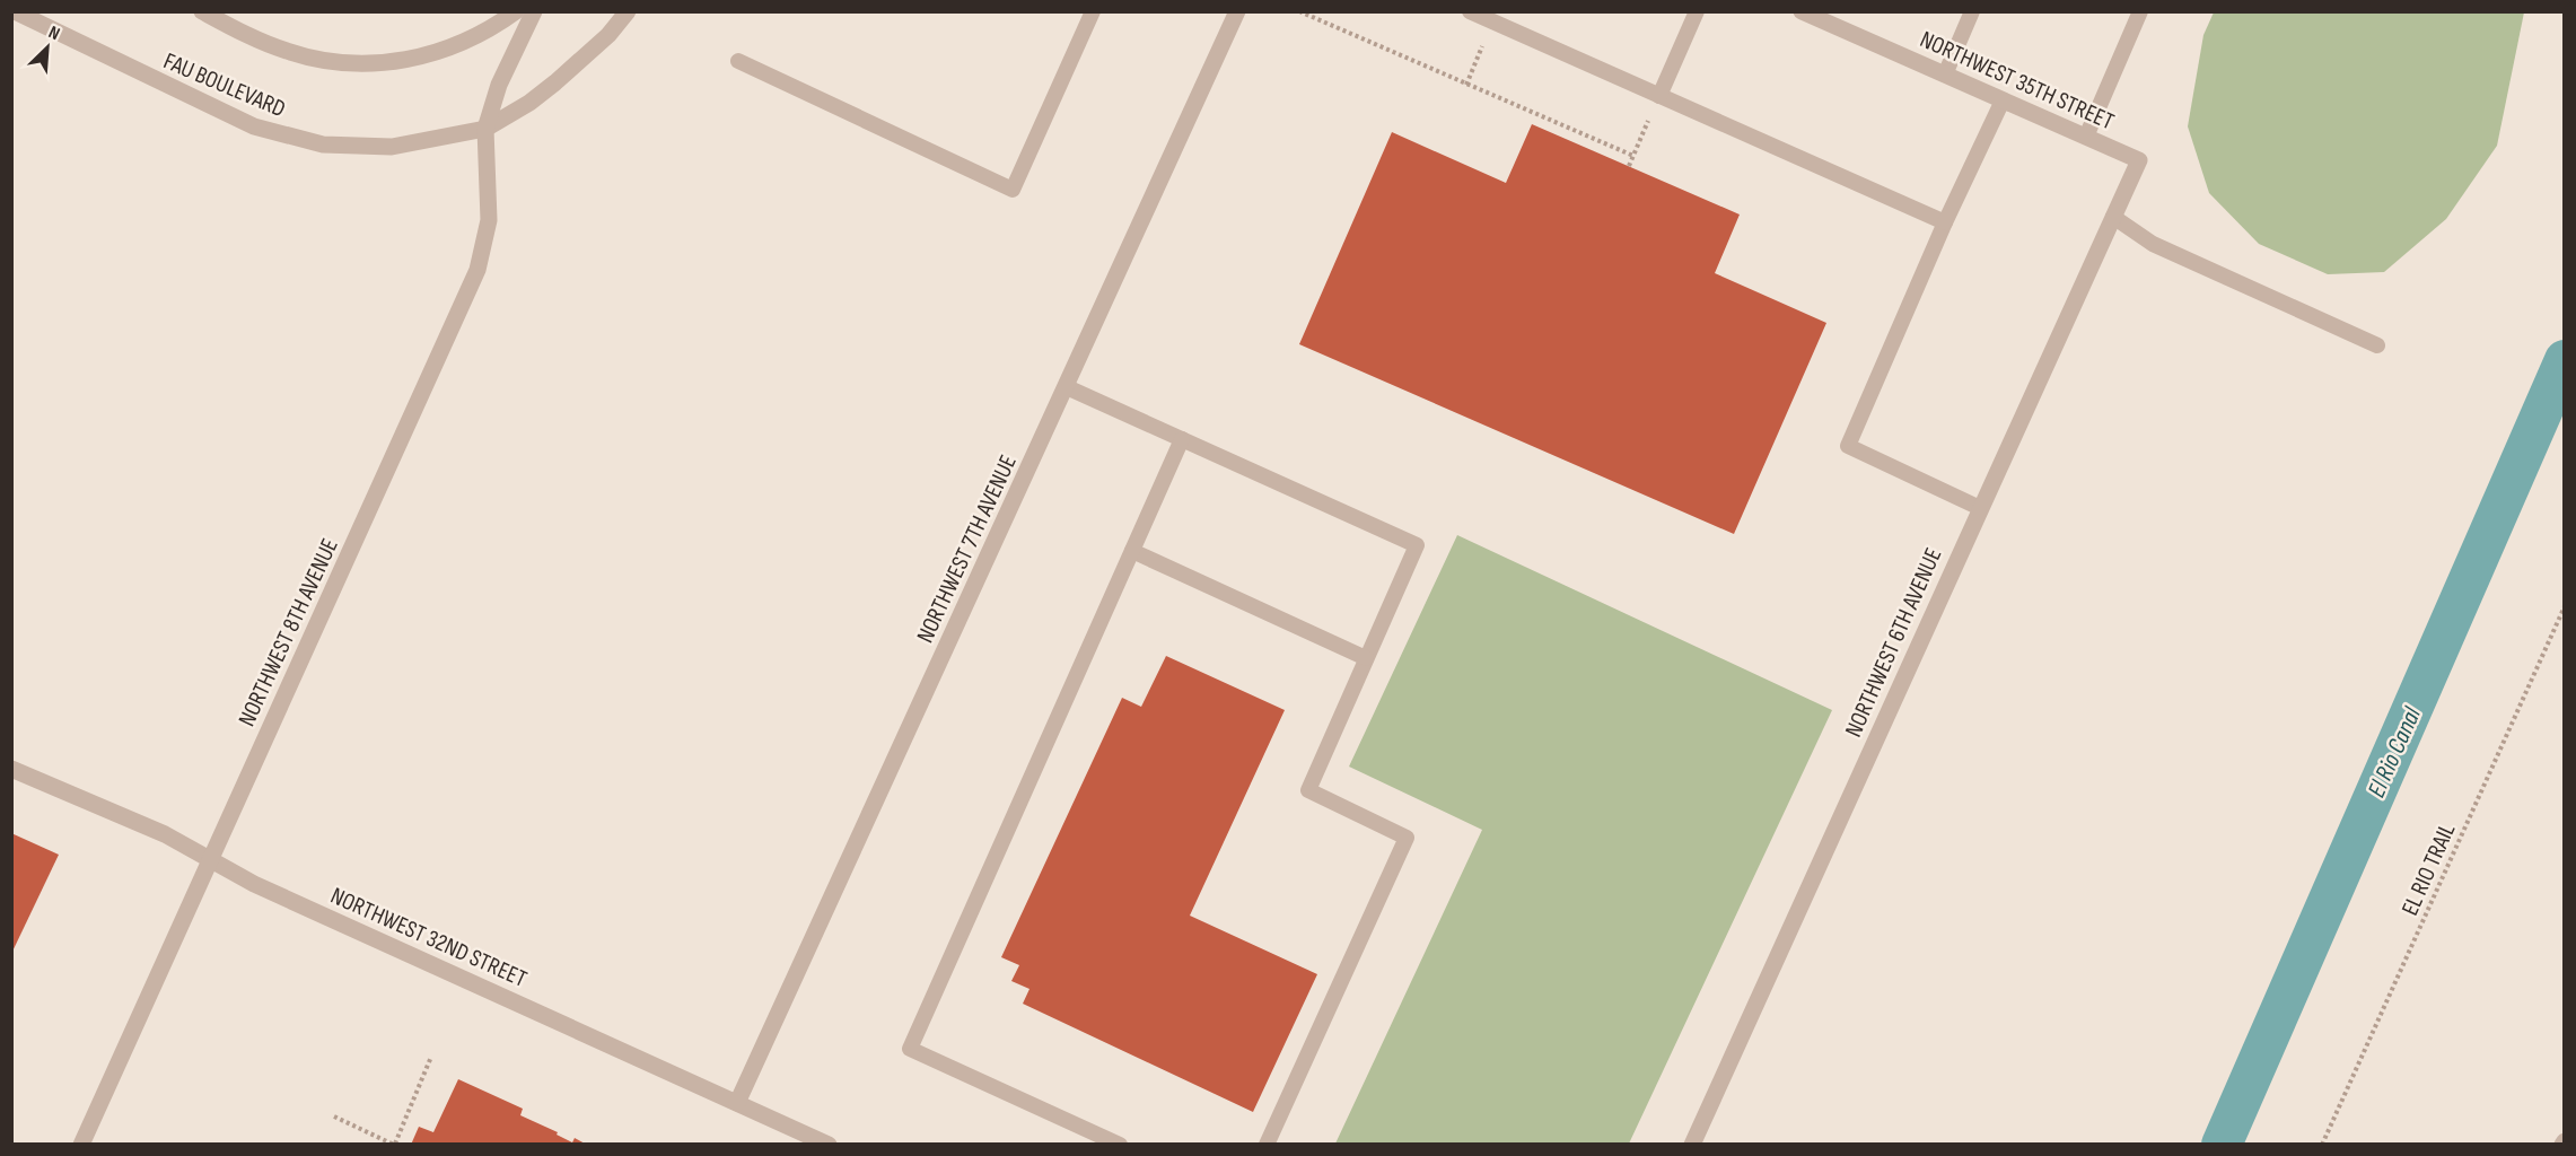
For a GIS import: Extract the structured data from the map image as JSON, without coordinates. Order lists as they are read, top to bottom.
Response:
{
  "streets": {
    "street": [
      "NORTHWEST 35TH STREET",
      "FAU BOULEVARD",
      "NORTHWEST 7TH AVENUE",
      "NORTHWEST 8TH AVENUE",
      "NORTHWEST 6TH AVENUE",
      "NORTHWEST 32ND STREET"
    ],
    "path": ["EL RIO TRAIL"]
  },
  "crossings": [
    ["NORTHWEST 35TH STREET", "NORTHWEST 6TH AVENUE"],
    ["FAU BOULEVARD", "NORTHWEST 8TH AVENUE"],
    ["NORTHWEST 7TH AVENUE", "NORTHWEST 32ND STREET"],
    ["NORTHWEST 8TH AVENUE", "NORTHWEST 32ND STREET"]
  ],
  "water": ["El Rio Canal"],
  "north": "top right"
}
